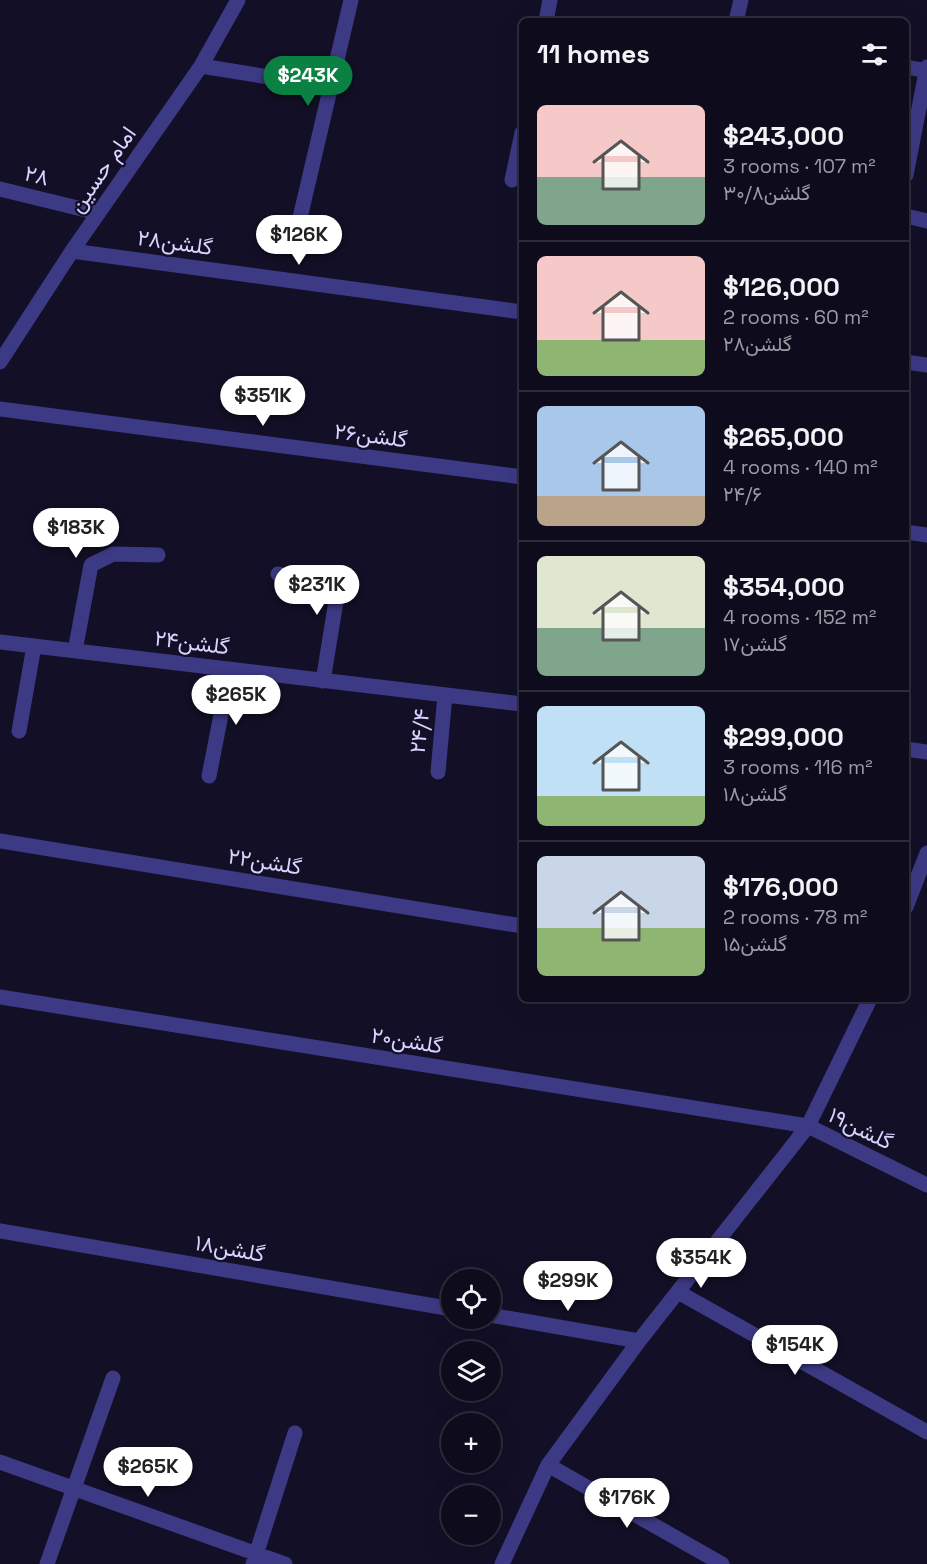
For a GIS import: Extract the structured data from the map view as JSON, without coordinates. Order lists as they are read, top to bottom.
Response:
{
  "streets": {
    "street": [
      "امام حسین",
      "۲۸",
      "گلشن۲۸",
      "گلشن۲۶",
      "گلشن۲۴",
      "۲۴/۴",
      "گلشن۲۲",
      "گلشن۲۰",
      "گلشن۱۹",
      "گلشن۱۸"
    ]
  },
  "crossings": [
    ["امام حسین", "۲۸"],
    ["امام حسین", "گلشن۲۸"],
    ["گلشن۲۴", "۲۴/۴"],
    ["گلشن۲۰", "گلشن۱۹"]
  ],
  "page": {
    "heading": "11 homes",
    "price": [
      "$243K",
      "$126K",
      "$351K",
      "$183K",
      "$231K",
      "$265K",
      "$354K",
      "$299K",
      "$154K",
      "$265K",
      "$176K"
    ],
    "list": [
      {
        "name": "$243,000",
        "note": "3 rooms · 107 m² · گلشن۳۰/۸"
      },
      {
        "name": "$126,000",
        "note": "2 rooms · 60 m² · گلشن۲۸"
      },
      {
        "name": "$265,000",
        "note": "4 rooms · 140 m² · ۲۴/۶"
      },
      {
        "name": "$354,000",
        "note": "4 rooms · 152 m² · گلشن۱۷"
      },
      {
        "name": "$299,000",
        "note": "3 rooms · 116 m² · گلشن۱۸"
      },
      {
        "name": "$176,000",
        "note": "2 rooms · 78 m² · گلشن۱۵"
      }
    ],
    "map_buttons": ["+", "−"]
  }
}
